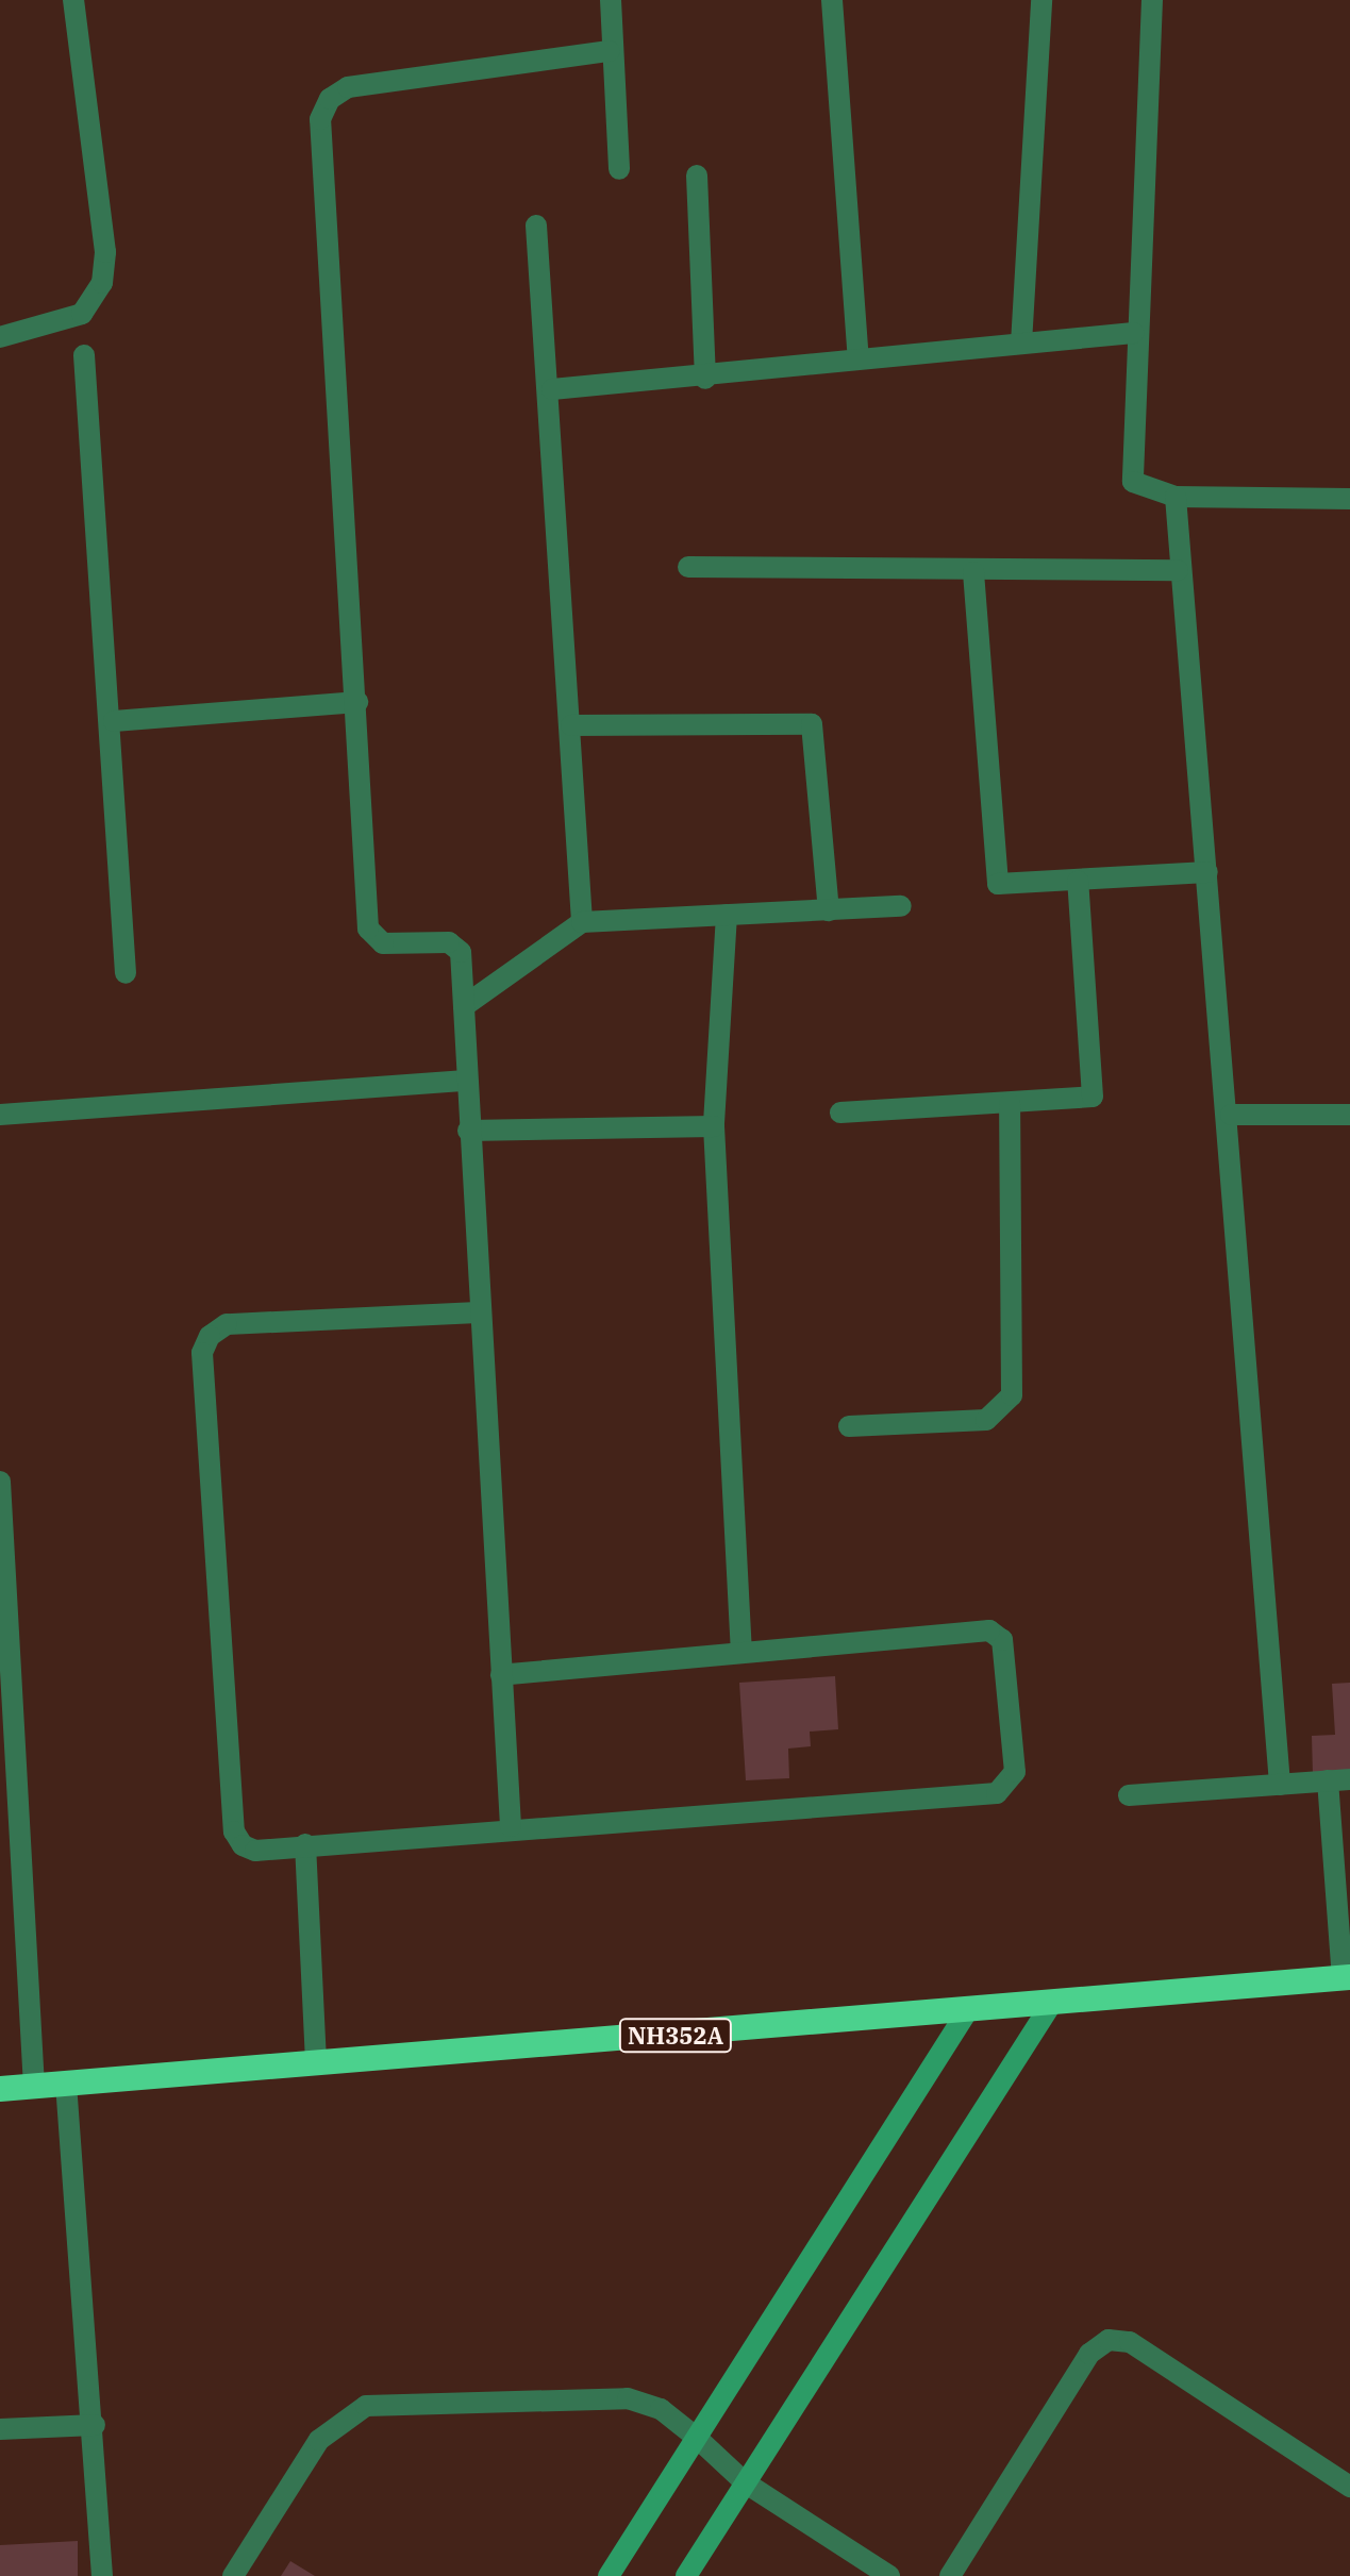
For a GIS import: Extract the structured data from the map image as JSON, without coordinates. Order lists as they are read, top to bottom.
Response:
{
  "streets": {
    "highway": ["NH352A"]
  }
}
